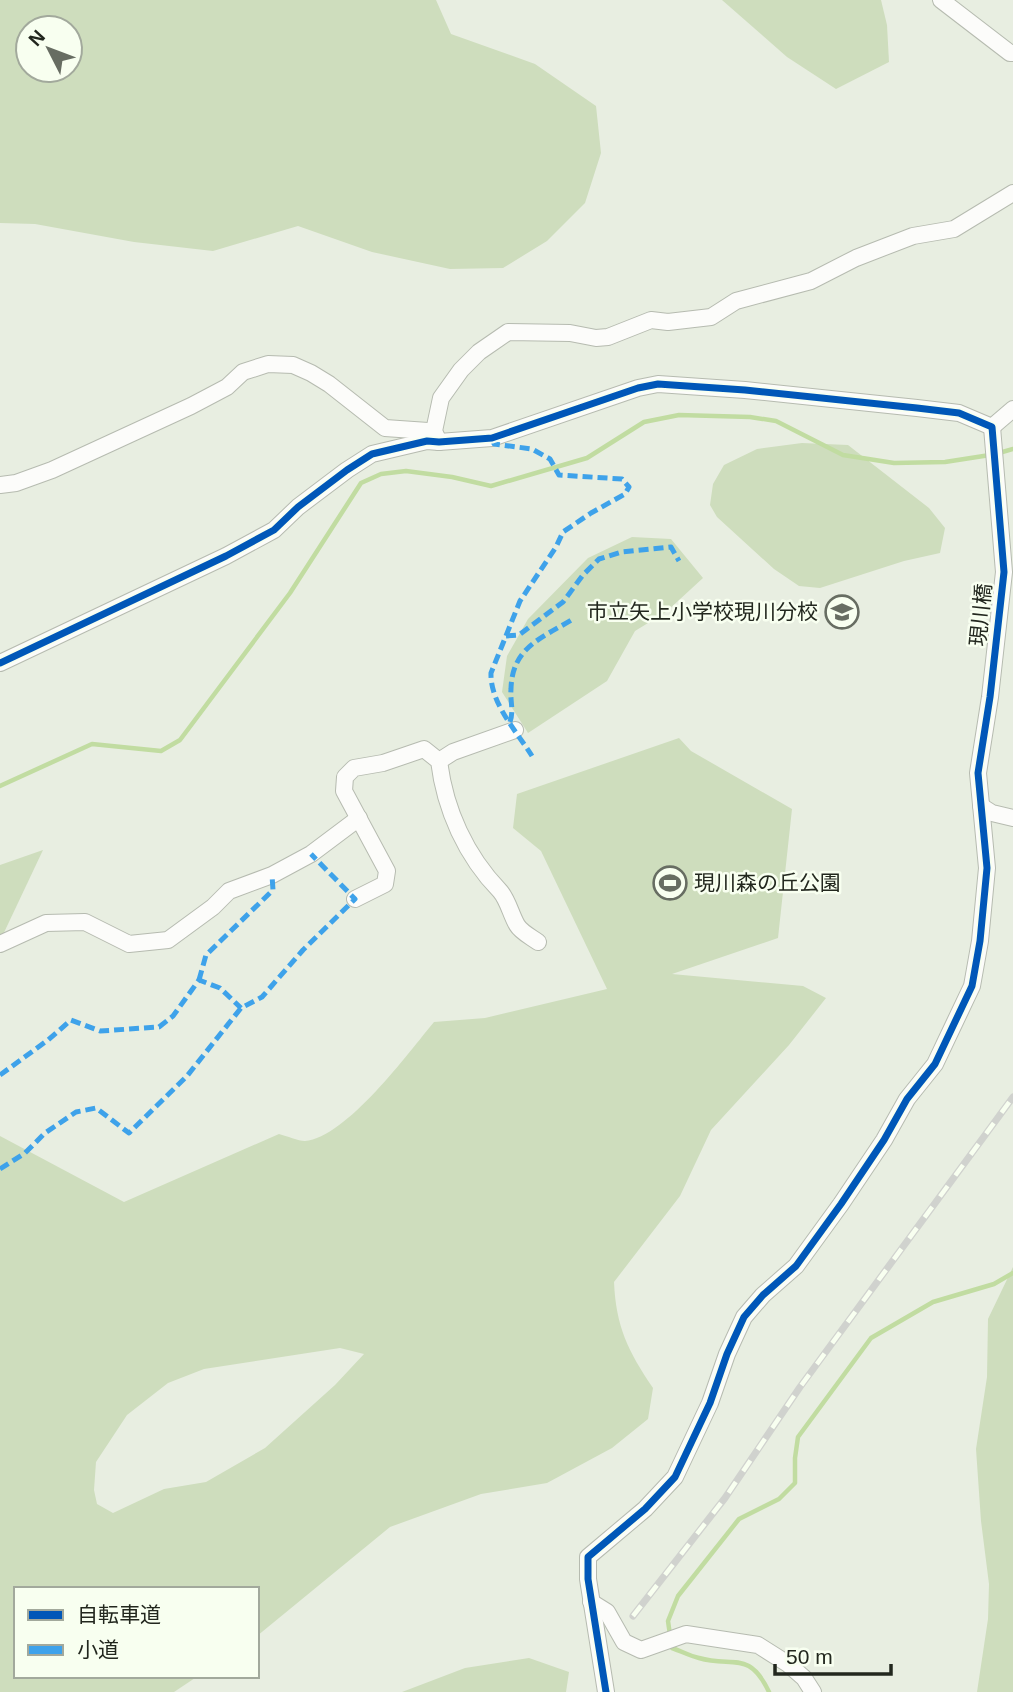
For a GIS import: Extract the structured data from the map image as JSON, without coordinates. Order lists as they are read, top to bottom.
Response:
{
  "streets": {
    "street": ["現川橋"]
  },
  "places": {
    "school or university": ["市立矢上小学校現川分校"],
    "sports": ["現川森の丘公園"]
  },
  "legend": ["自転車道", "小道"],
  "scale_bar": "50 m",
  "north": "top left"
}
